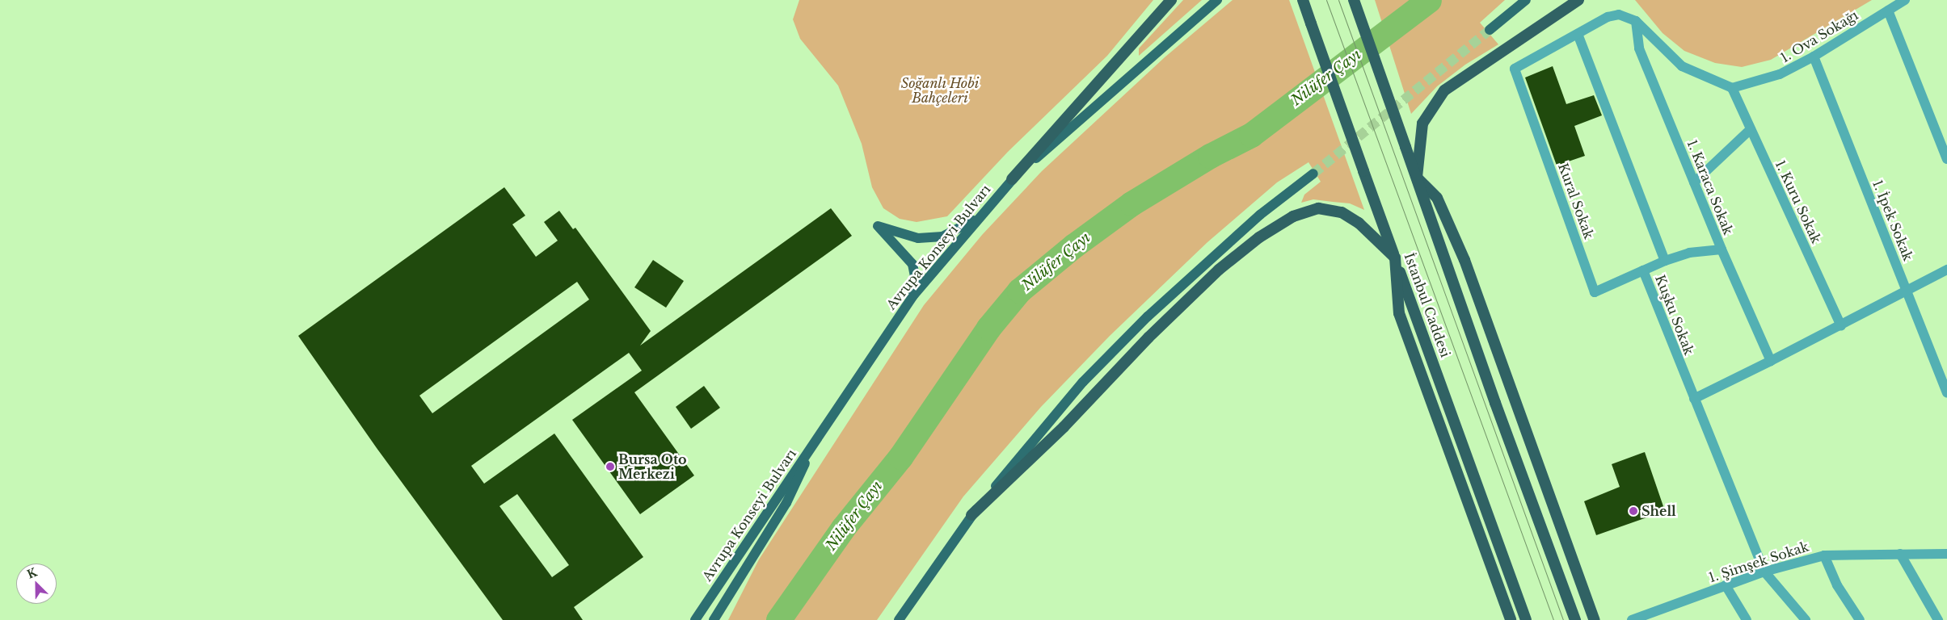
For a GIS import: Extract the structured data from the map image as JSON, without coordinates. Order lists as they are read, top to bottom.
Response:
{
  "streets": {
    "highway": ["İstanbul Caddesi"],
    "main road": ["Avrupa Konseyi Bulvarı"],
    "street": [
      "1. Ova Sokağı",
      "1. Karaca Sokak",
      "Kural Sokak",
      "1. Kuru Sokak",
      "1. İpek Sokak",
      "Kuşku Sokak",
      "1. Şimşek Sokak"
    ]
  },
  "crossings": [
    ["1. Ova Sokağı", "1. Kuru Sokak"],
    ["1. Ova Sokağı", "1. İpek Sokak"],
    ["Kural Sokak", "Kuşku Sokak"],
    ["Kuşku Sokak", "1. Şimşek Sokak"]
  ],
  "water": ["Nilüfer Çayı"],
  "parks": ["Soğanlı Hobi Bahçeleri"],
  "places": ["Bursa Oto Merkezi", "Shell"],
  "north": "top left"
}
